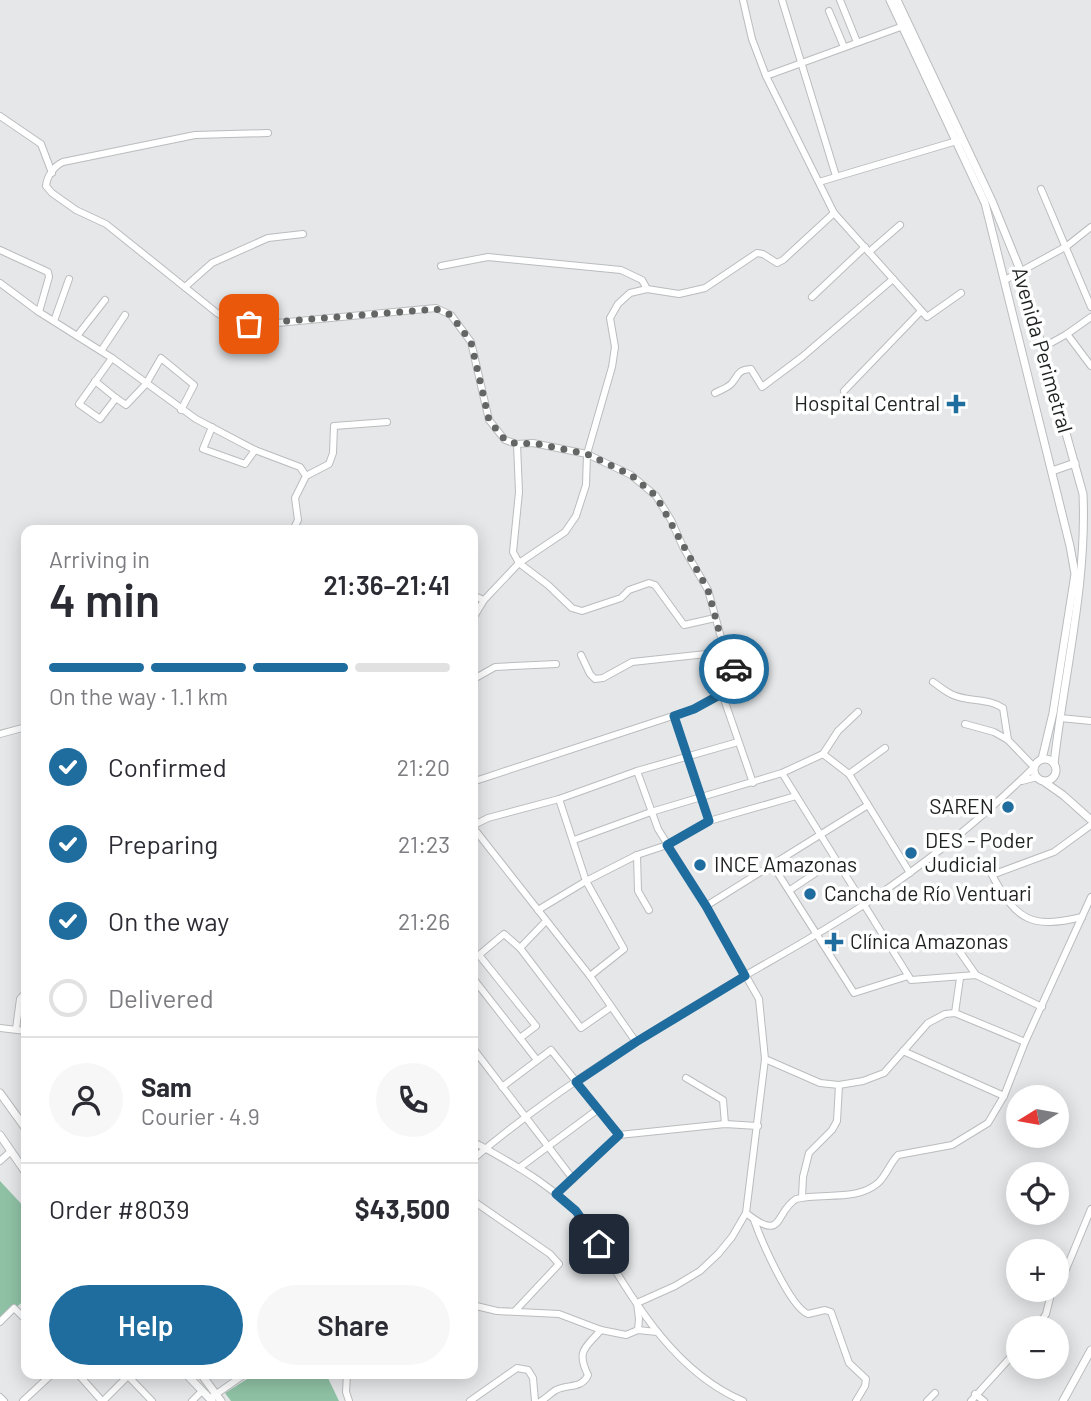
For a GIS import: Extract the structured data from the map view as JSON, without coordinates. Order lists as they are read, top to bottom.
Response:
{
  "streets": {
    "main road": ["Avenida Perimetral"]
  },
  "places": {
    "health": ["Hospital Central", "Clínica Amazonas"],
    "other": [
      "SAREN",
      "DES - Poder Judicial",
      "INCE Amazonas",
      "Cancha de Río Ventuari"
    ]
  },
  "north": "left",
  "page": {
    "heading": ["4 min", "Arriving in", "21:36–21:41"],
    "panel": [
      "Sam",
      "Courier · 4.9",
      "Order #8039",
      "$43,500"
    ],
    "bar": "On the way · 1.1 km",
    "list": [
      ["Confirmed", "21:20"],
      ["Preparing", "21:23"],
      ["On the way", "21:26"],
      "Delivered"
    ],
    "map_buttons": ["+", "−"],
    "buttons": ["Help", "Share"]
  }
}
